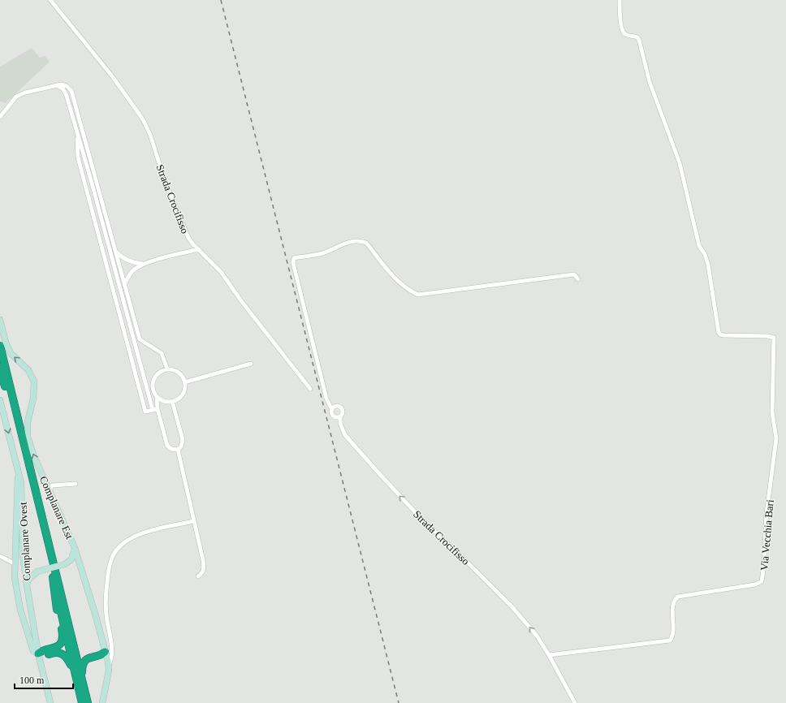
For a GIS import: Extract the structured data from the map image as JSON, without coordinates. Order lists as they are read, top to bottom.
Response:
{
  "streets": {
    "main road": ["Complanare Est", "Complanare Ovest"],
    "street": ["Strada Crocifisso", "Via Vecchia Bari"]
  },
  "crossings": [
    ["Strada Crocifisso", "Via Vecchia Bari"]
  ],
  "one_way": ["Strada Crocifisso", "Complanare Est"],
  "scale_bar": "100 m"
}
